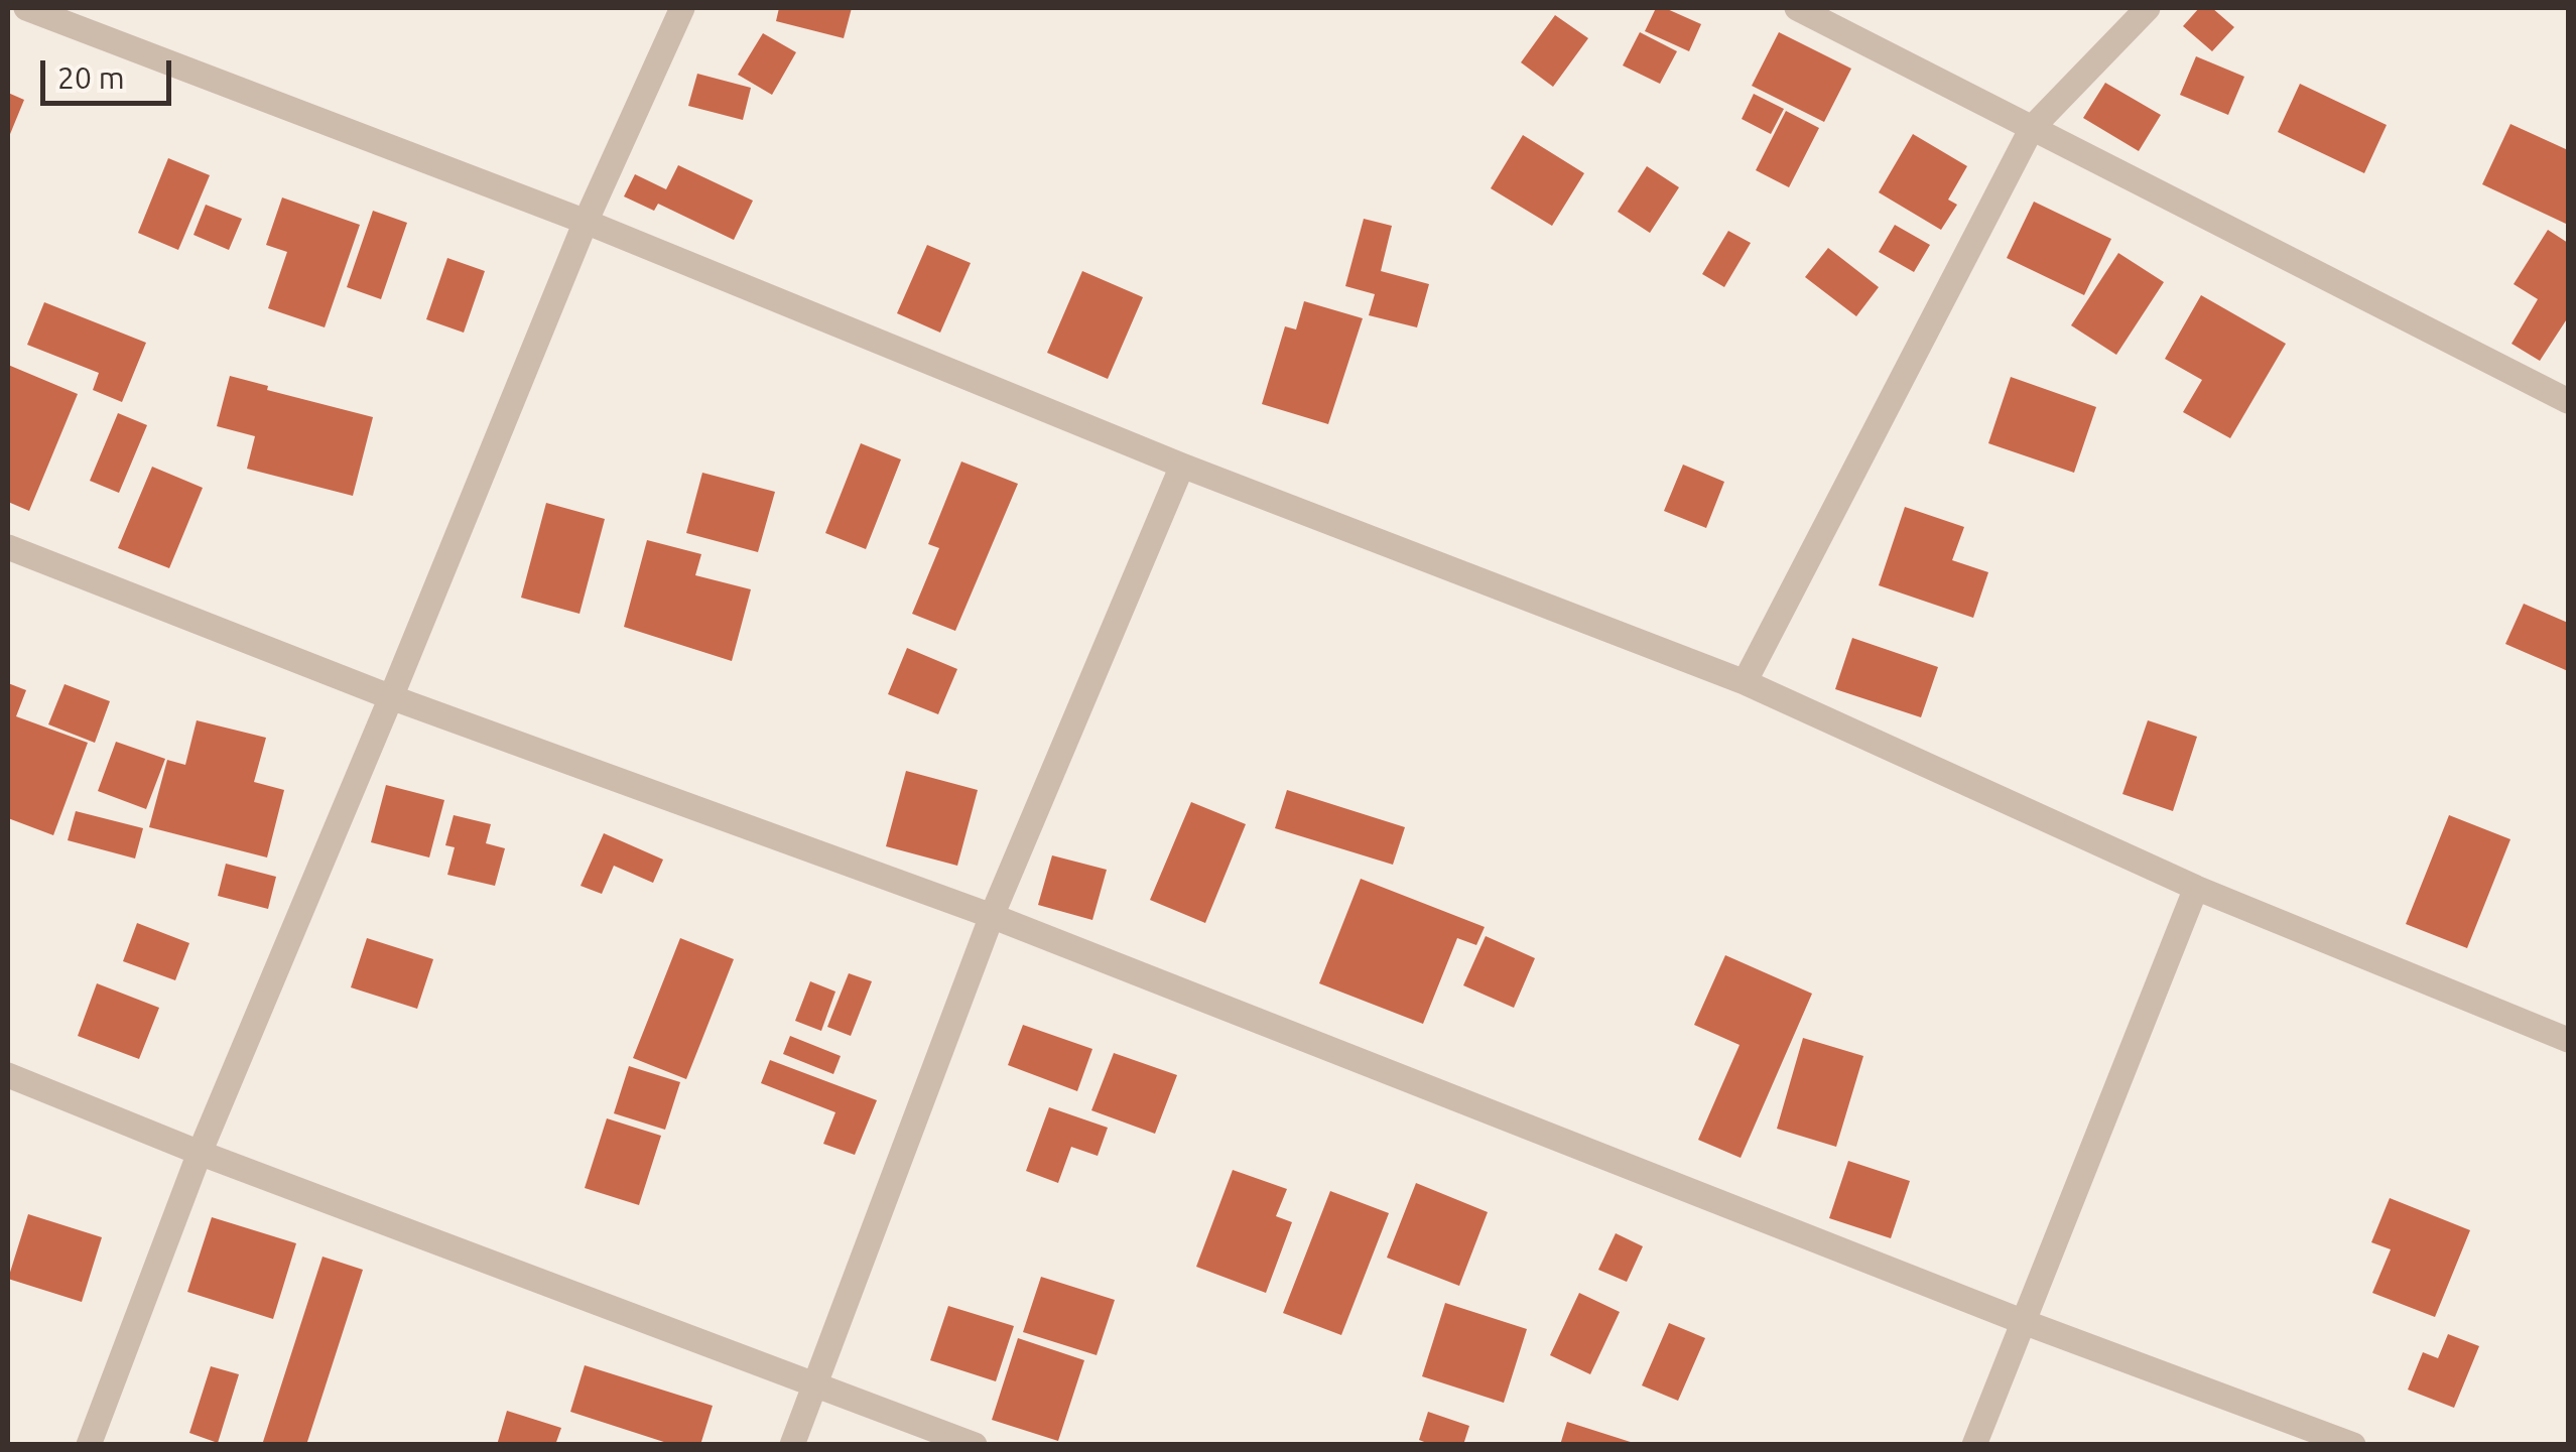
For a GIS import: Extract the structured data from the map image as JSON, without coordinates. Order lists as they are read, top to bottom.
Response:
{
  "scale_bar": "20 m"
}
